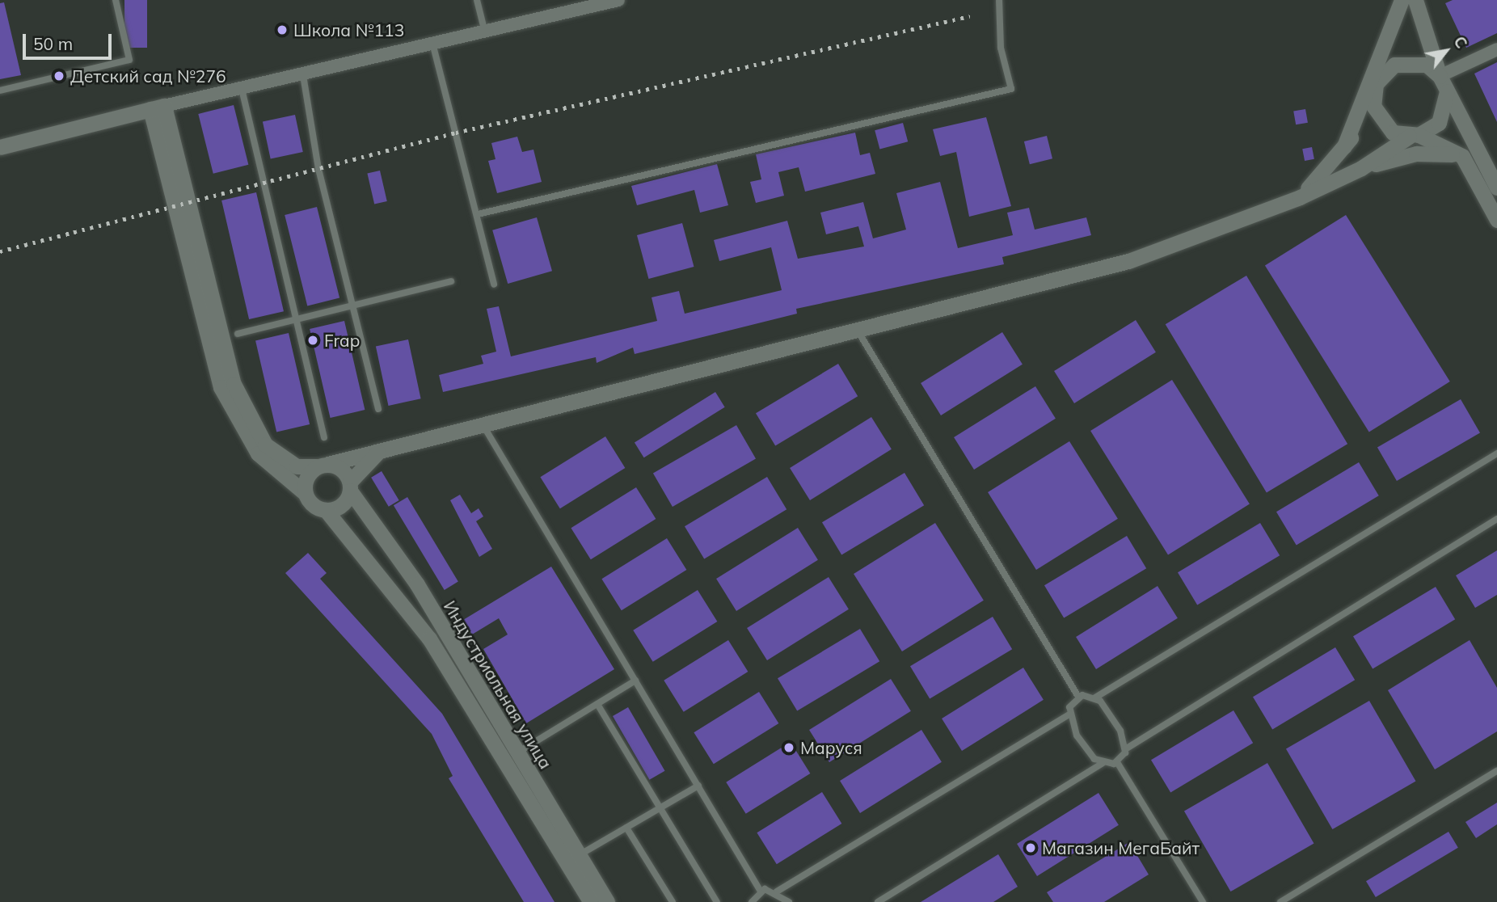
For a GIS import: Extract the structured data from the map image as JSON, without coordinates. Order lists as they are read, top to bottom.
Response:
{
  "streets": {
    "street": ["Индустриальная улица"]
  },
  "places": [
    "Школа №113",
    "Детский сад №276",
    "Frap",
    "Маруся",
    "Магазин МегаБайт"
  ],
  "scale_bar": "50 m",
  "north": "top right"
}
